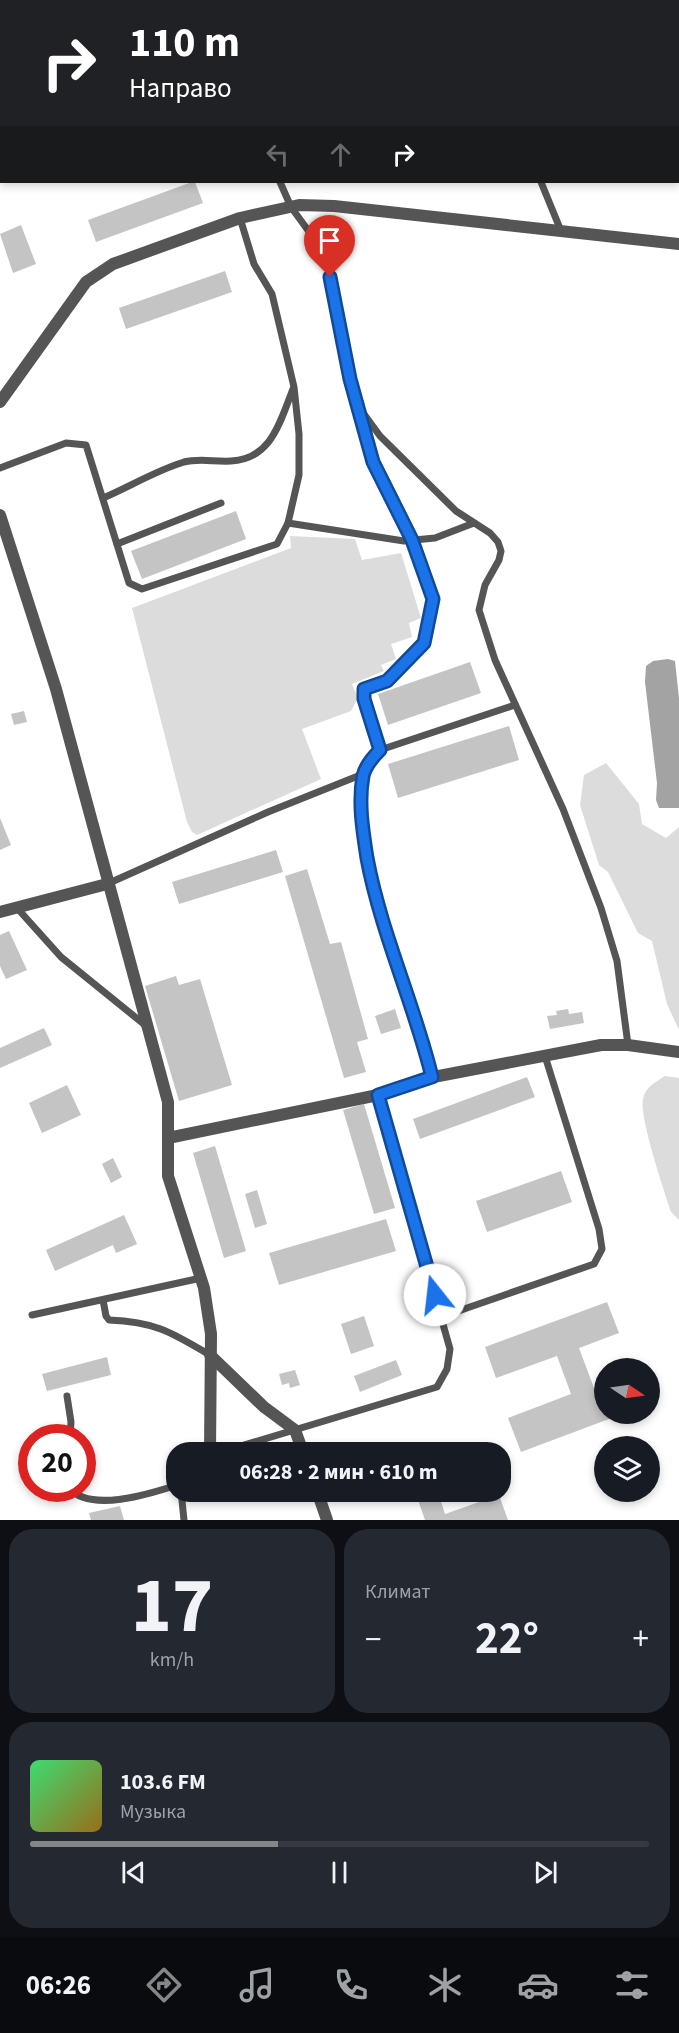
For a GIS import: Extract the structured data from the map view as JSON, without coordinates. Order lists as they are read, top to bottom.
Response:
{
  "north": "right",
  "page": {
    "turn": ["110 m", "Направо"],
    "limit": "20",
    "trip": "06:28 · 2 мин · 610 m",
    "tile": [
      ["17", "km/h"],
      "Климат"
    ],
    "heat": ["−", "22°", "+"],
    "song": ["103.6 FM", "Музыка"],
    "tabs": "06:26"
  }
}
